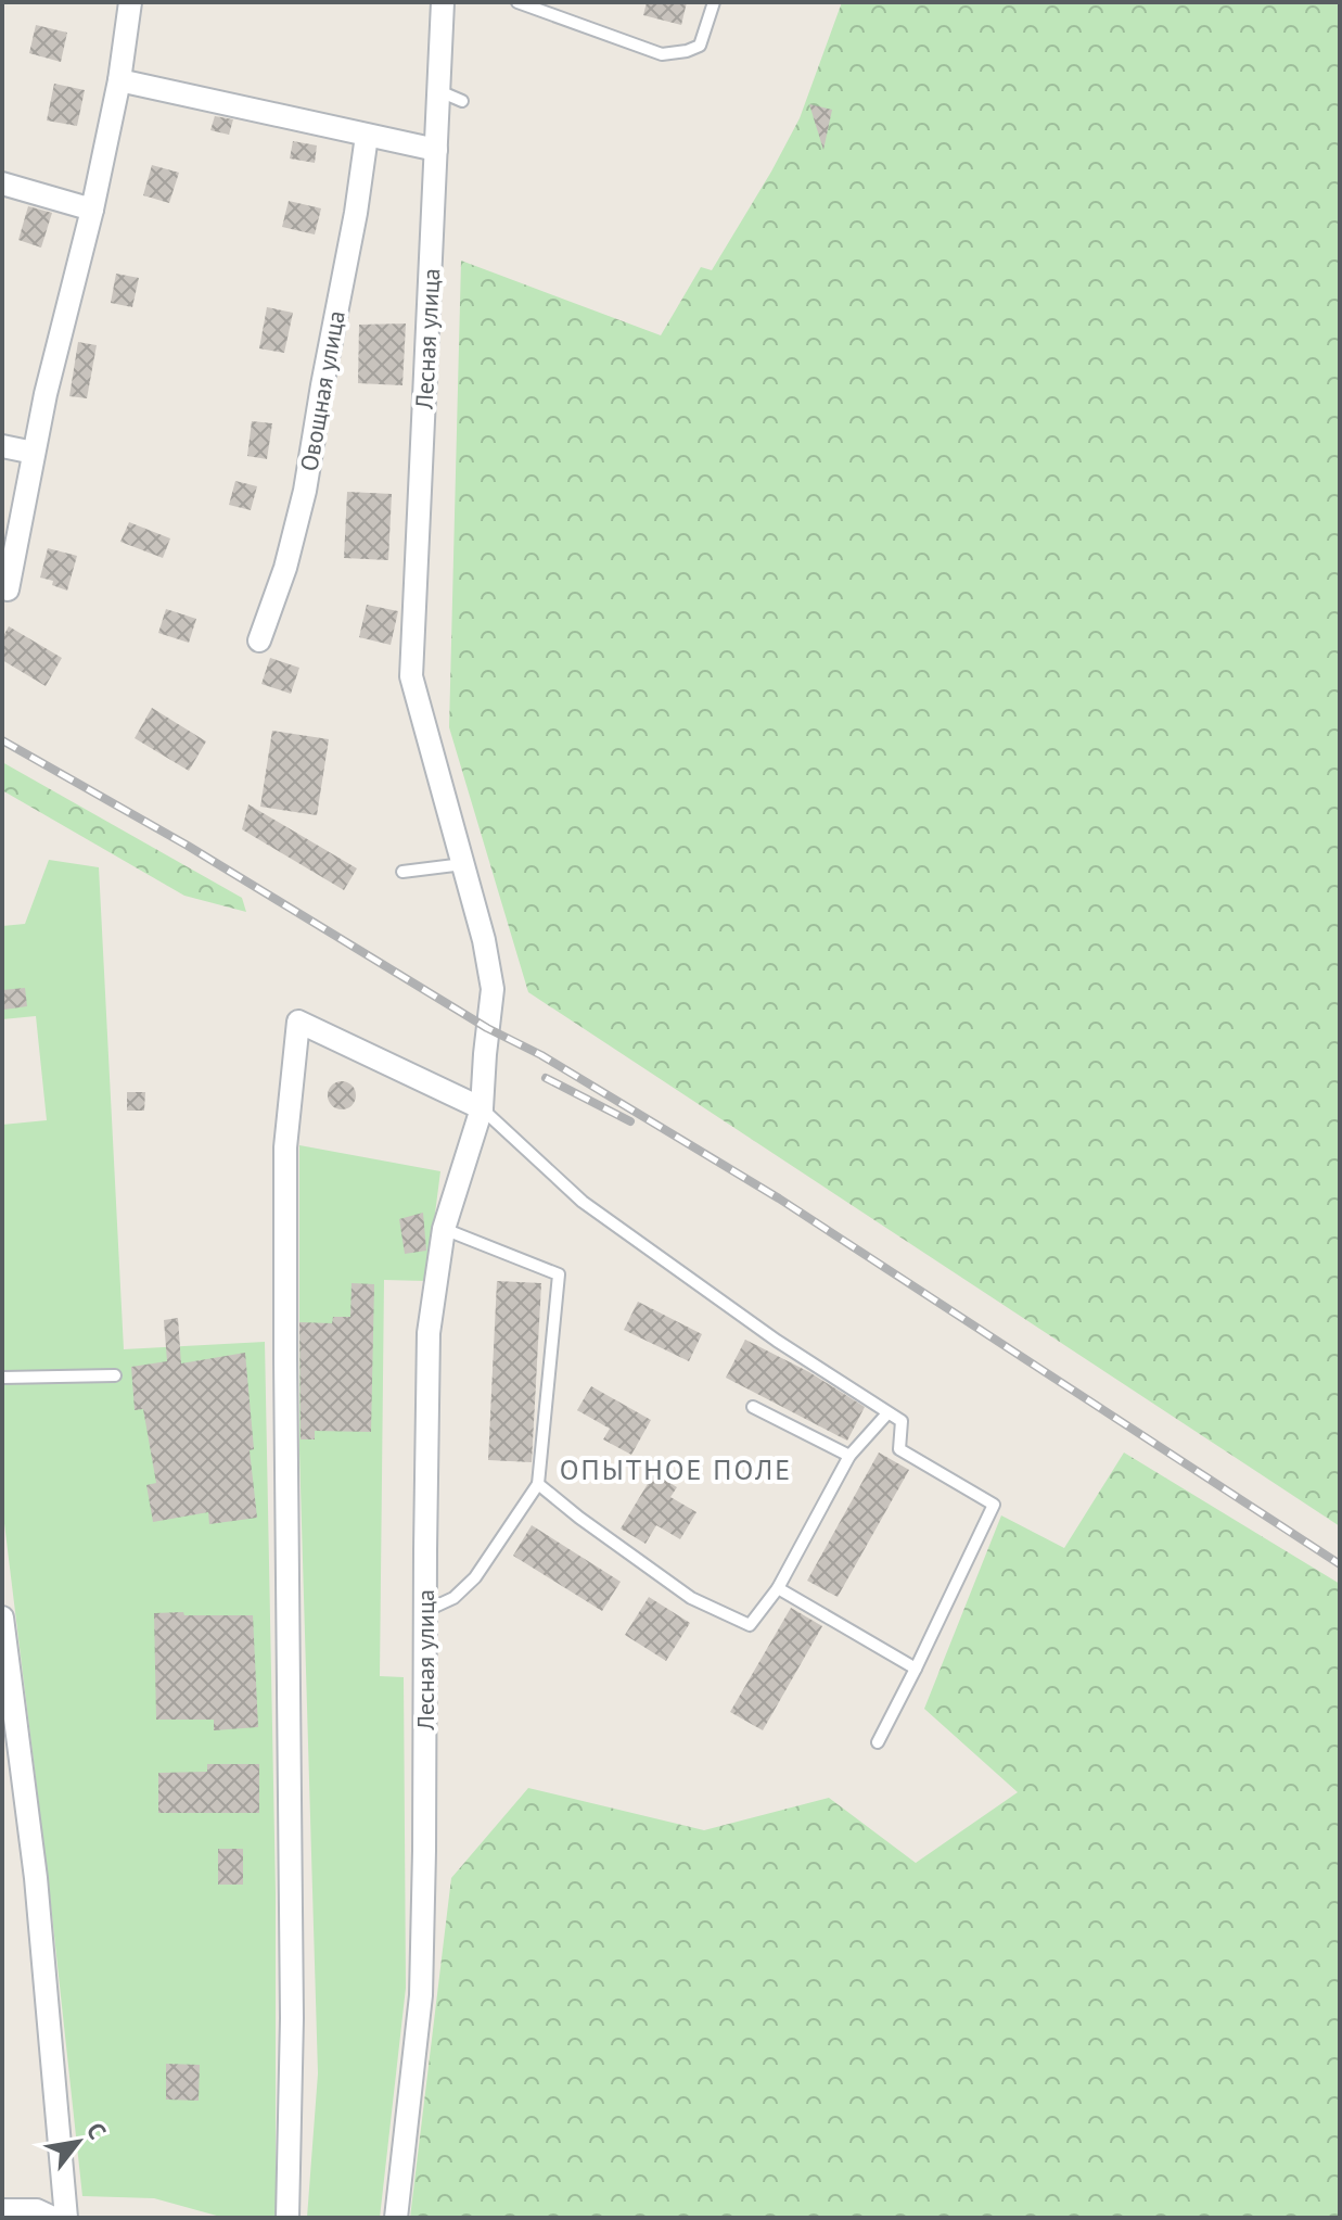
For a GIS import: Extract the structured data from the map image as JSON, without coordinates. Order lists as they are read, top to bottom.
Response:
{
  "streets": {
    "street": ["Лесная улица", "Овощная улица"]
  },
  "districts": ["ОПЫТНОЕ ПОЛЕ"],
  "north": "top right"
}
